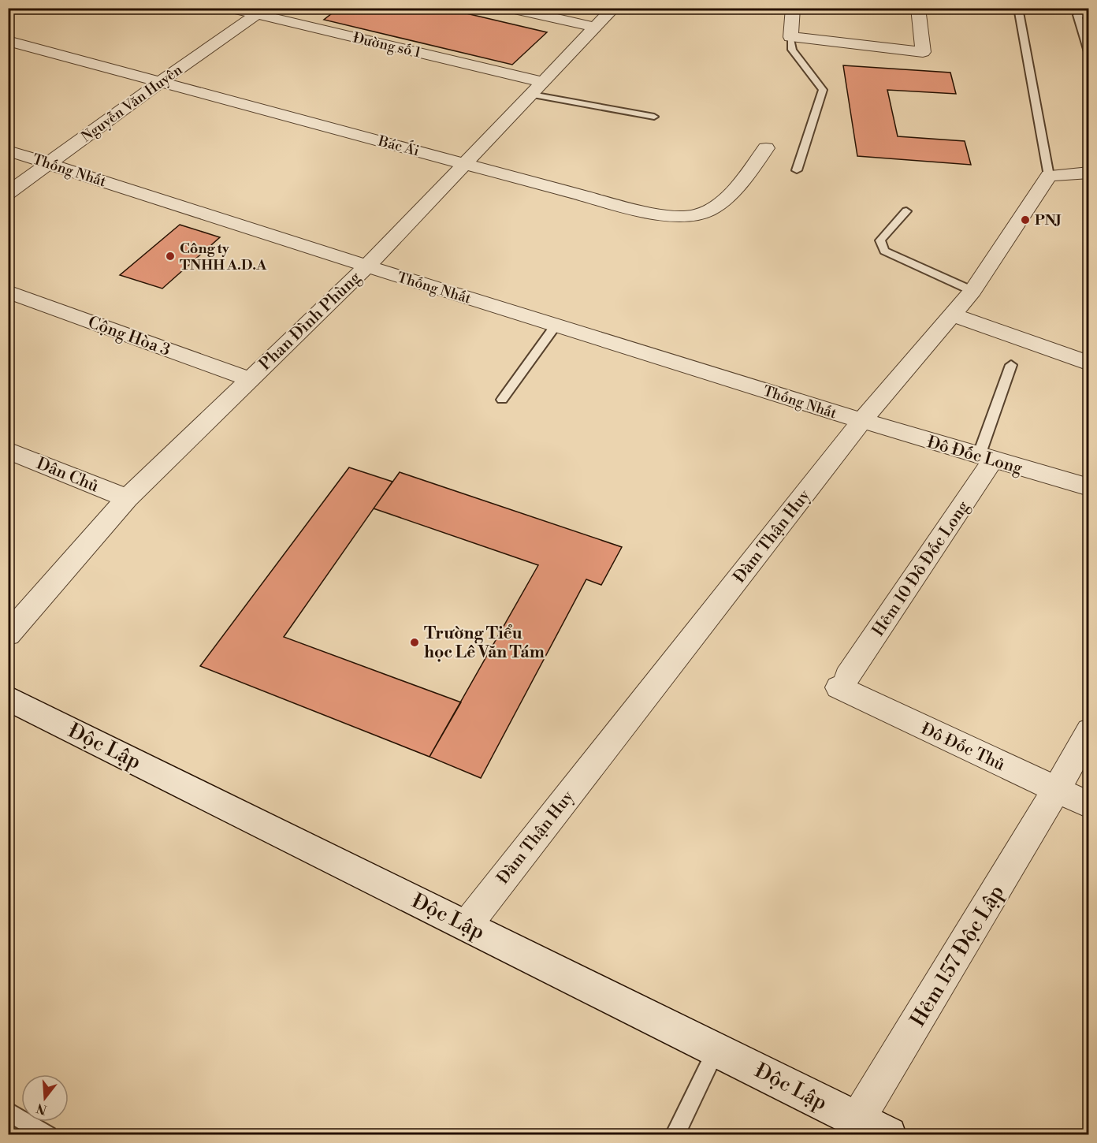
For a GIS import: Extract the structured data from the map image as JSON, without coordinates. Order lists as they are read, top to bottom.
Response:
{
  "streets": {
    "street": [
      "Đường số 1",
      "Nguyễn Văn Huyên",
      "Bác Ái",
      "Thống Nhất",
      "Phan Đình Phùng",
      "Cộng Hòa 3",
      "Đô Đốc Long",
      "Dân Chủ",
      "Đàm Thận Huy",
      "Hẻm 10 Đô Đốc Long",
      "Độc Lập",
      "Đô Đốc Thủ",
      "Hẻm 157 Độc Lập"
    ]
  },
  "crossings": [
    ["Đường số 1", "Nguyễn Văn Huyên"],
    ["Đường số 1", "Phan Đình Phùng"],
    ["Nguyễn Văn Huyên", "Bác Ái"],
    ["Nguyễn Văn Huyên", "Thống Nhất"],
    ["Bác Ái", "Phan Đình Phùng"],
    ["Thống Nhất", "Phan Đình Phùng"],
    ["Thống Nhất", "Đô Đốc Long"],
    ["Thống Nhất", "Đàm Thận Huy"],
    ["Phan Đình Phùng", "Cộng Hòa 3"],
    ["Phan Đình Phùng", "Dân Chủ"],
    ["Đô Đốc Long", "Đàm Thận Huy"],
    ["Đô Đốc Long", "Hẻm 10 Đô Đốc Long"],
    ["Đàm Thận Huy", "Độc Lập"],
    ["Hẻm 10 Đô Đốc Long", "Đô Đốc Thủ"],
    ["Độc Lập", "Hẻm 157 Độc Lập"],
    ["Đô Đốc Thủ", "Hẻm 157 Độc Lập"]
  ],
  "places": ["PNJ", "Công ty TNHH A.D.A", "Trường Tiểu học Lê Văn Tám"],
  "north": "bottom"
}
